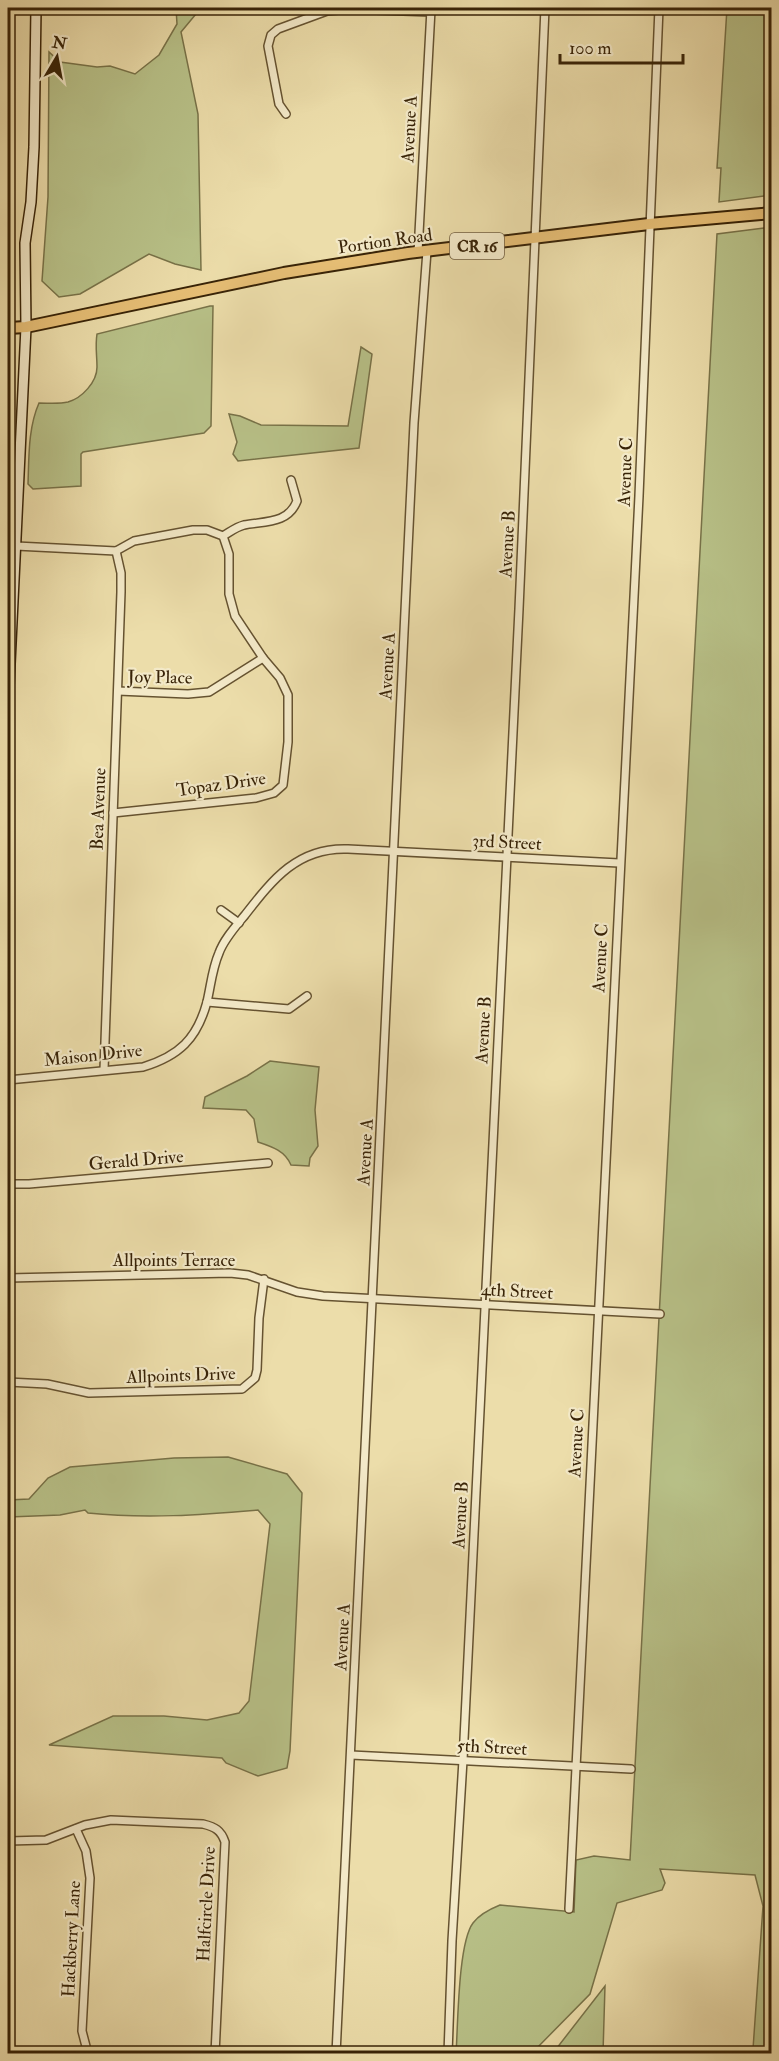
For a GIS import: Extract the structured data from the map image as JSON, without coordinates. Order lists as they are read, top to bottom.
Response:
{
  "streets": {
    "main road": ["Portion Road", "CR 16"],
    "street": [
      "Avenue A",
      "Avenue C",
      "Avenue B",
      "Joy Place",
      "Topaz Drive",
      "Bea Avenue",
      "3rd Street",
      "Maison Drive",
      "Gerald Drive",
      "Allpoints Terrace",
      "4th Street",
      "Allpoints Drive",
      "5th Street",
      "Halfcircle Drive",
      "Hackberry Lane"
    ]
  },
  "crossings": [
    ["Avenue A", "Portion Road"],
    ["Avenue A", "3rd Street"],
    ["Avenue A", "Maison Drive"],
    ["Avenue A", "Allpoints Terrace"],
    ["Avenue A", "4th Street"],
    ["Avenue A", "5th Street"],
    ["Portion Road", "Avenue C"],
    ["Portion Road", "Avenue B"],
    ["Avenue C", "3rd Street"],
    ["Avenue C", "4th Street"],
    ["Avenue C", "5th Street"],
    ["Avenue B", "3rd Street"],
    ["Avenue B", "4th Street"],
    ["Avenue B", "5th Street"],
    ["Joy Place", "Topaz Drive"],
    ["Joy Place", "Bea Avenue"],
    ["Topaz Drive", "Bea Avenue"],
    ["Bea Avenue", "Maison Drive"],
    ["3rd Street", "Maison Drive"],
    ["Allpoints Terrace", "4th Street"],
    ["Allpoints Terrace", "Allpoints Drive"],
    ["Halfcircle Drive", "Hackberry Lane"]
  ],
  "scale_bar": "100 m",
  "north": "top"
}
